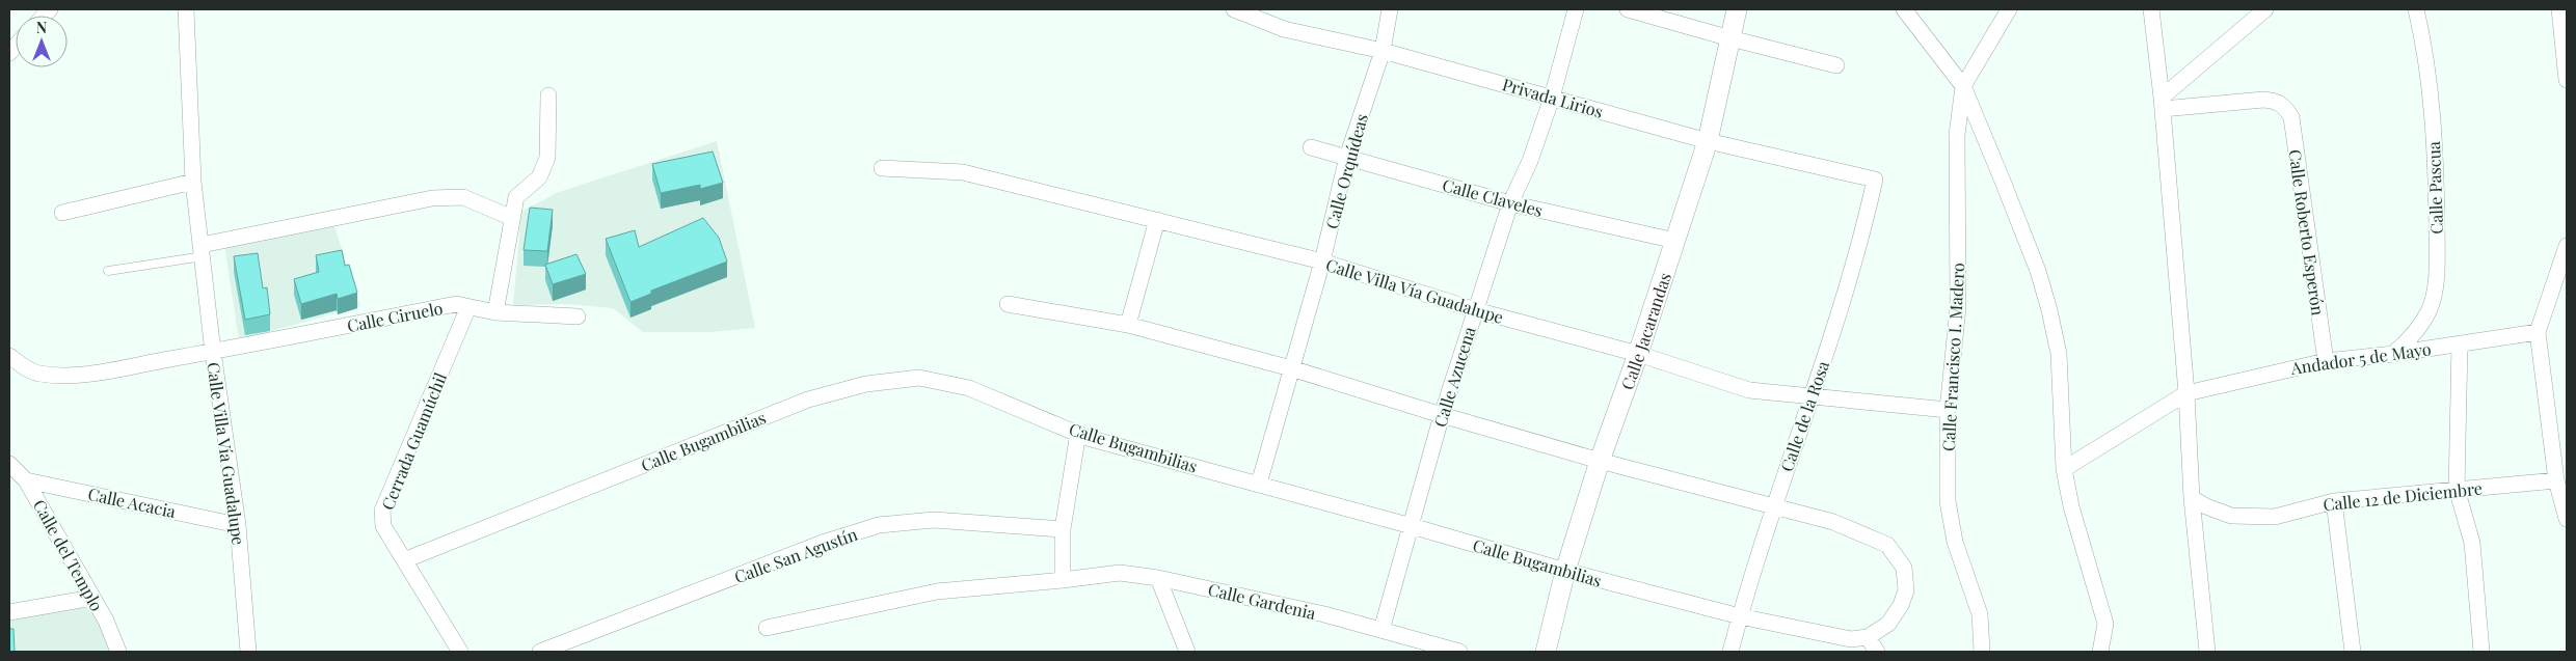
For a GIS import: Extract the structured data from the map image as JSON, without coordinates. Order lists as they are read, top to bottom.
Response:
{
  "streets": {
    "street": [
      "Privada Lirios",
      "Calle Orquídeas",
      "Calle Pascua",
      "Calle Claveles",
      "Calle Roberto Esperón",
      "Calle Villa Vía Guadalupe",
      "Calle Ciruelo",
      "Calle Jacarandas",
      "Calle Francisco I. Madero",
      "Andador 5 de Mayo",
      "Calle Azucena",
      "Calle de la Rosa",
      "Cerrada Guamúchil",
      "Calle Bugambilias",
      "Calle 12 de Diciembre",
      "Calle Acacia",
      "Calle del Templo",
      "Calle San Agustín",
      "Calle Gardenia"
    ]
  },
  "crossings": [
    ["Privada Lirios", "Calle Orquídeas"],
    ["Privada Lirios", "Calle Jacarandas"],
    ["Privada Lirios", "Calle Azucena"],
    ["Privada Lirios", "Calle de la Rosa"],
    ["Calle Orquídeas", "Calle Claveles"],
    ["Calle Orquídeas", "Calle Villa Vía Guadalupe"],
    ["Calle Orquídeas", "Calle Bugambilias"],
    ["Calle Pascua", "Andador 5 de Mayo"],
    ["Calle Claveles", "Calle Jacarandas"],
    ["Calle Claveles", "Calle Azucena"],
    ["Calle Roberto Esperón", "Andador 5 de Mayo"],
    ["Calle Villa Vía Guadalupe", "Calle Ciruelo"],
    ["Calle Villa Vía Guadalupe", "Calle Jacarandas"],
    ["Calle Villa Vía Guadalupe", "Calle Francisco I. Madero"],
    ["Calle Villa Vía Guadalupe", "Calle Azucena"],
    ["Calle Villa Vía Guadalupe", "Calle de la Rosa"],
    ["Calle Villa Vía Guadalupe", "Calle Acacia"],
    ["Calle Ciruelo", "Cerrada Guamúchil"],
    ["Calle Jacarandas", "Calle Bugambilias"],
    ["Calle Azucena", "Calle Bugambilias"],
    ["Calle Azucena", "Calle Gardenia"],
    ["Calle de la Rosa", "Calle Bugambilias"],
    ["Cerrada Guamúchil", "Calle Bugambilias"],
    ["Calle Acacia", "Calle del Templo"]
  ],
  "north": "top"
}
